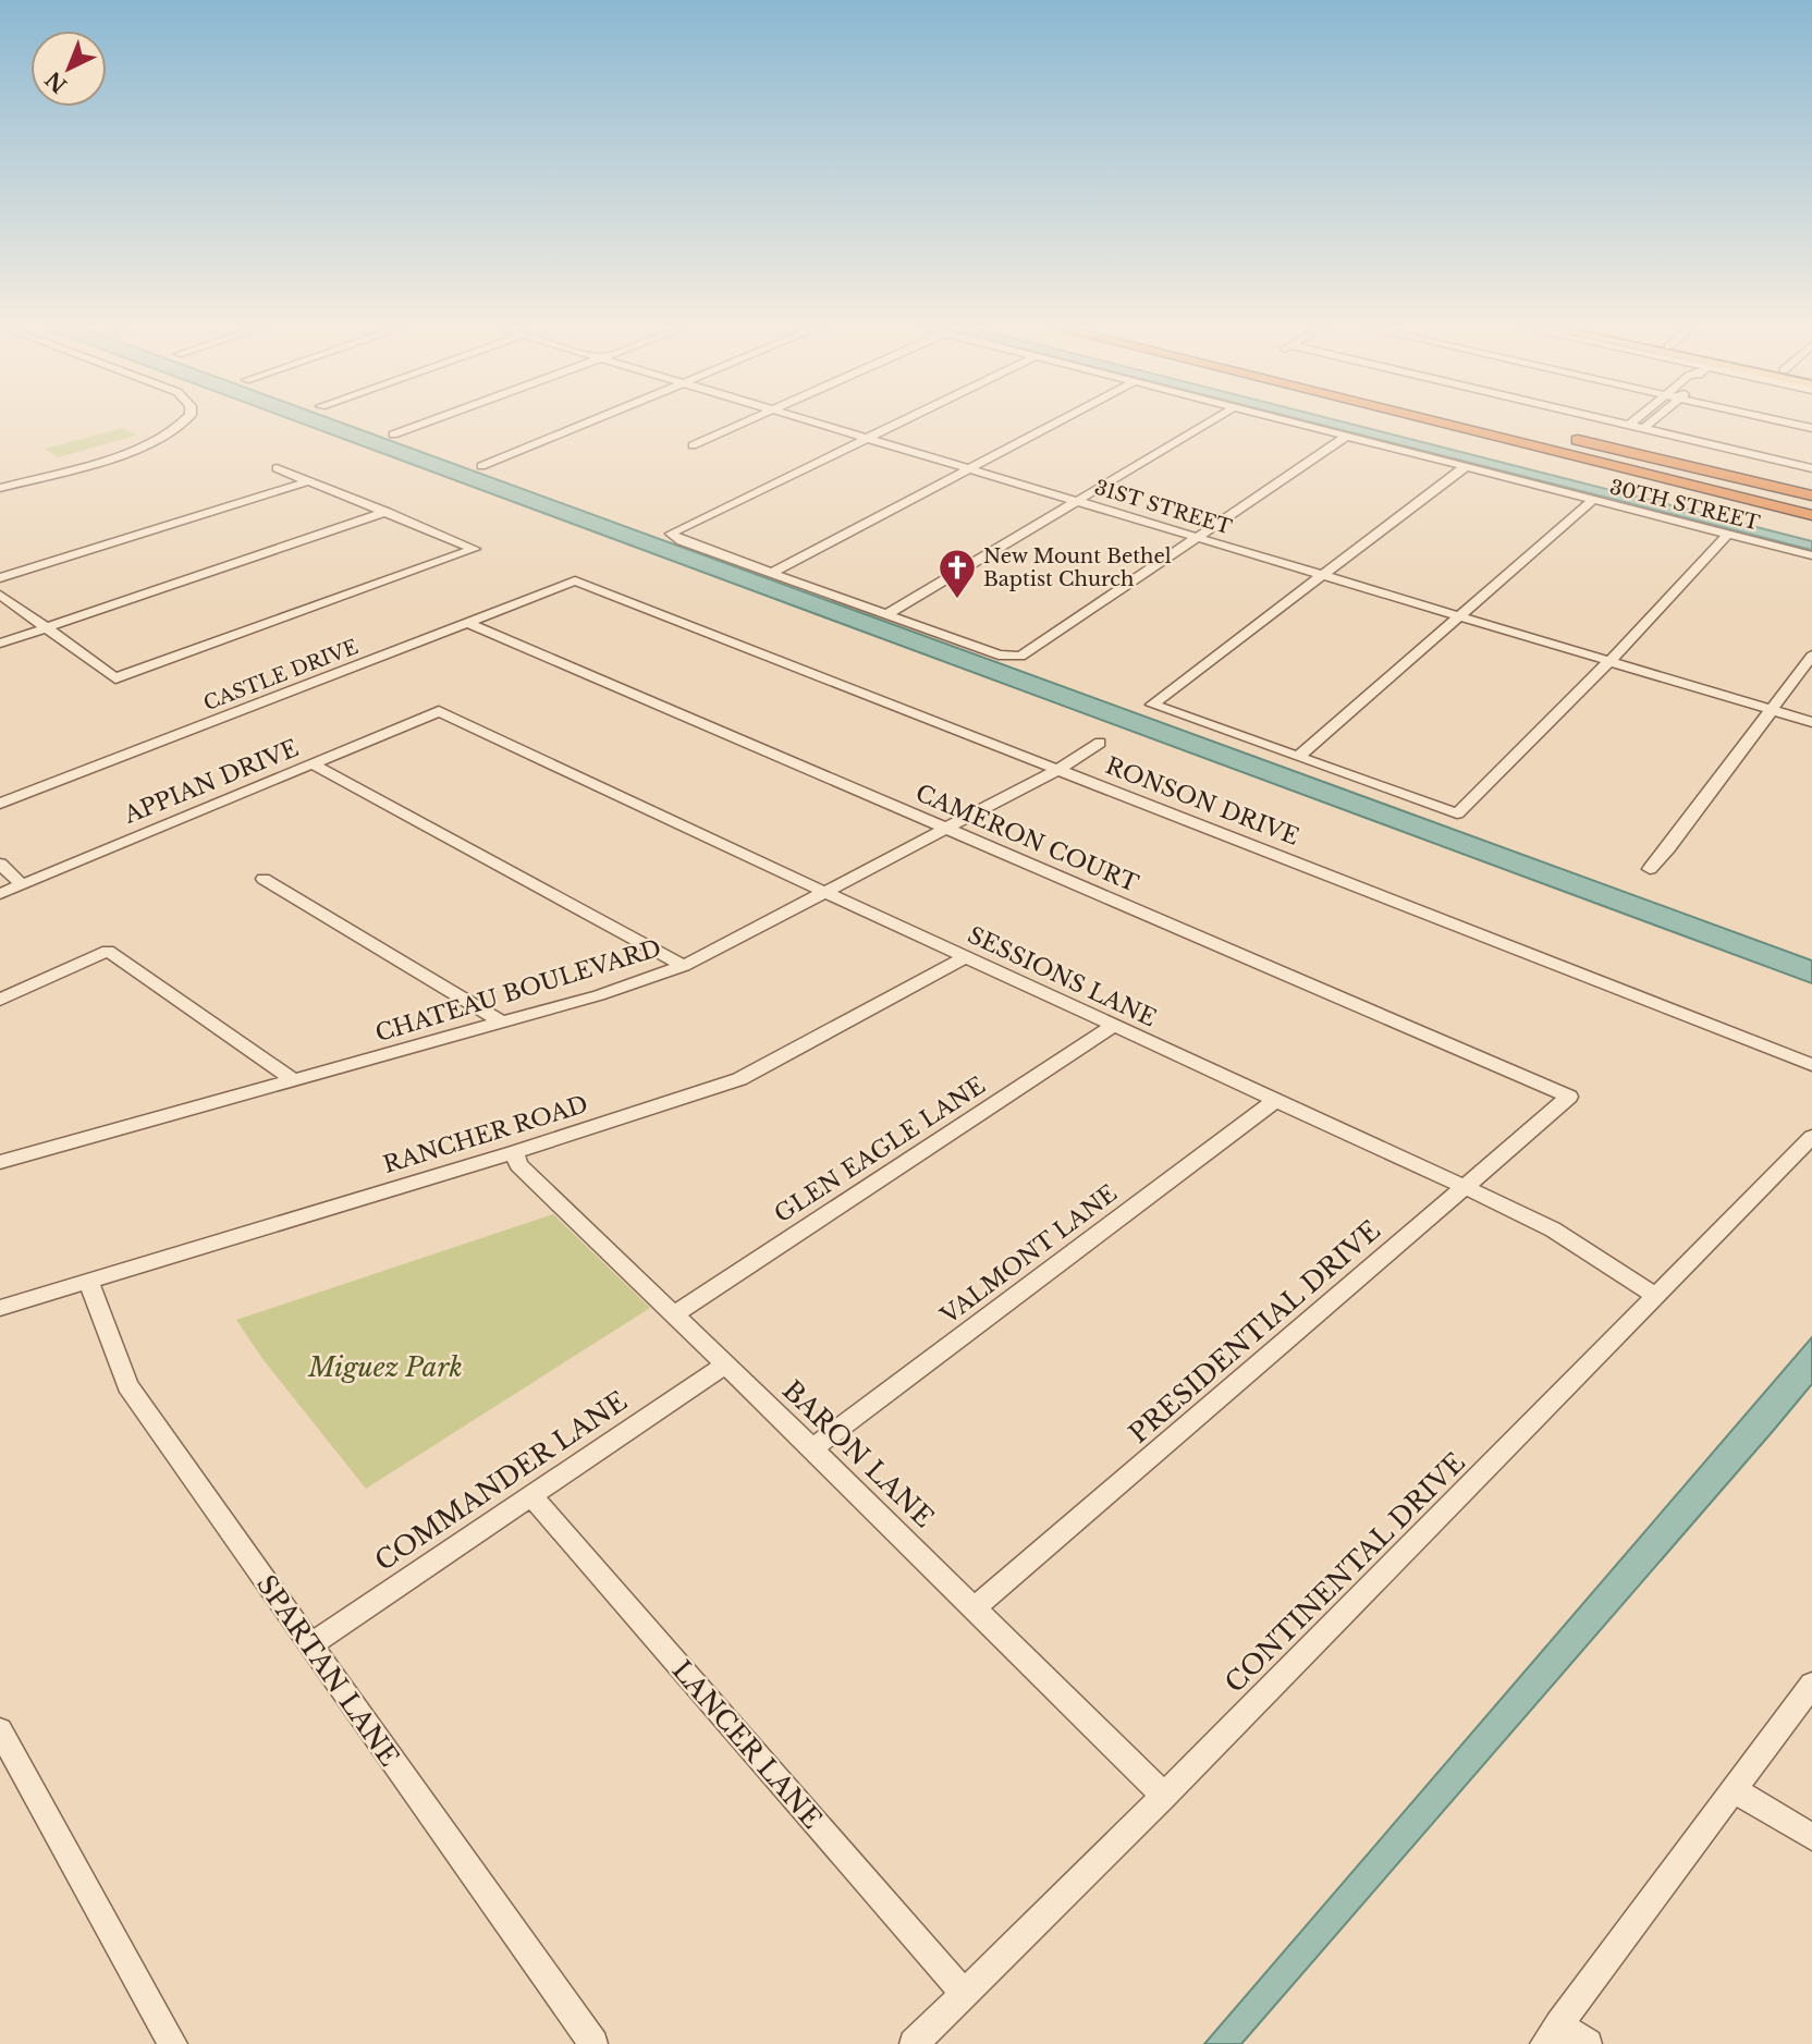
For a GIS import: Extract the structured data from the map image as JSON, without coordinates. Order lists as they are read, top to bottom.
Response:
{
  "streets": {
    "street": [
      "30TH STREET",
      "31ST STREET",
      "CASTLE DRIVE",
      "APPIAN DRIVE",
      "RONSON DRIVE",
      "CAMERON COURT",
      "SESSIONS LANE",
      "CHATEAU BOULEVARD",
      "RANCHER ROAD",
      "GLEN EAGLE LANE",
      "VALMONT LANE",
      "PRESIDENTIAL DRIVE",
      "BARON LANE",
      "COMMANDER LANE",
      "CONTINENTAL DRIVE",
      "SPARTAN LANE",
      "LANCER LANE"
    ]
  },
  "crossings": [
    ["CASTLE DRIVE", "RONSON DRIVE"],
    ["CASTLE DRIVE", "CAMERON COURT"],
    ["APPIAN DRIVE", "SESSIONS LANE"],
    ["RONSON DRIVE", "CHATEAU BOULEVARD"],
    ["CAMERON COURT", "CHATEAU BOULEVARD"],
    ["CAMERON COURT", "PRESIDENTIAL DRIVE"],
    ["SESSIONS LANE", "CHATEAU BOULEVARD"],
    ["SESSIONS LANE", "RANCHER ROAD"],
    ["SESSIONS LANE", "GLEN EAGLE LANE"],
    ["SESSIONS LANE", "VALMONT LANE"],
    ["SESSIONS LANE", "PRESIDENTIAL DRIVE"],
    ["SESSIONS LANE", "CONTINENTAL DRIVE"],
    ["RANCHER ROAD", "BARON LANE"],
    ["RANCHER ROAD", "SPARTAN LANE"],
    ["GLEN EAGLE LANE", "BARON LANE"],
    ["VALMONT LANE", "BARON LANE"],
    ["PRESIDENTIAL DRIVE", "BARON LANE"],
    ["BARON LANE", "COMMANDER LANE"],
    ["BARON LANE", "CONTINENTAL DRIVE"],
    ["COMMANDER LANE", "SPARTAN LANE"],
    ["COMMANDER LANE", "LANCER LANE"],
    ["CONTINENTAL DRIVE", "LANCER LANE"]
  ],
  "parks": ["Miguez Park"],
  "places": {
    "church": ["New Mount Bethel Baptist Church"]
  },
  "north": "bottom left"
}
